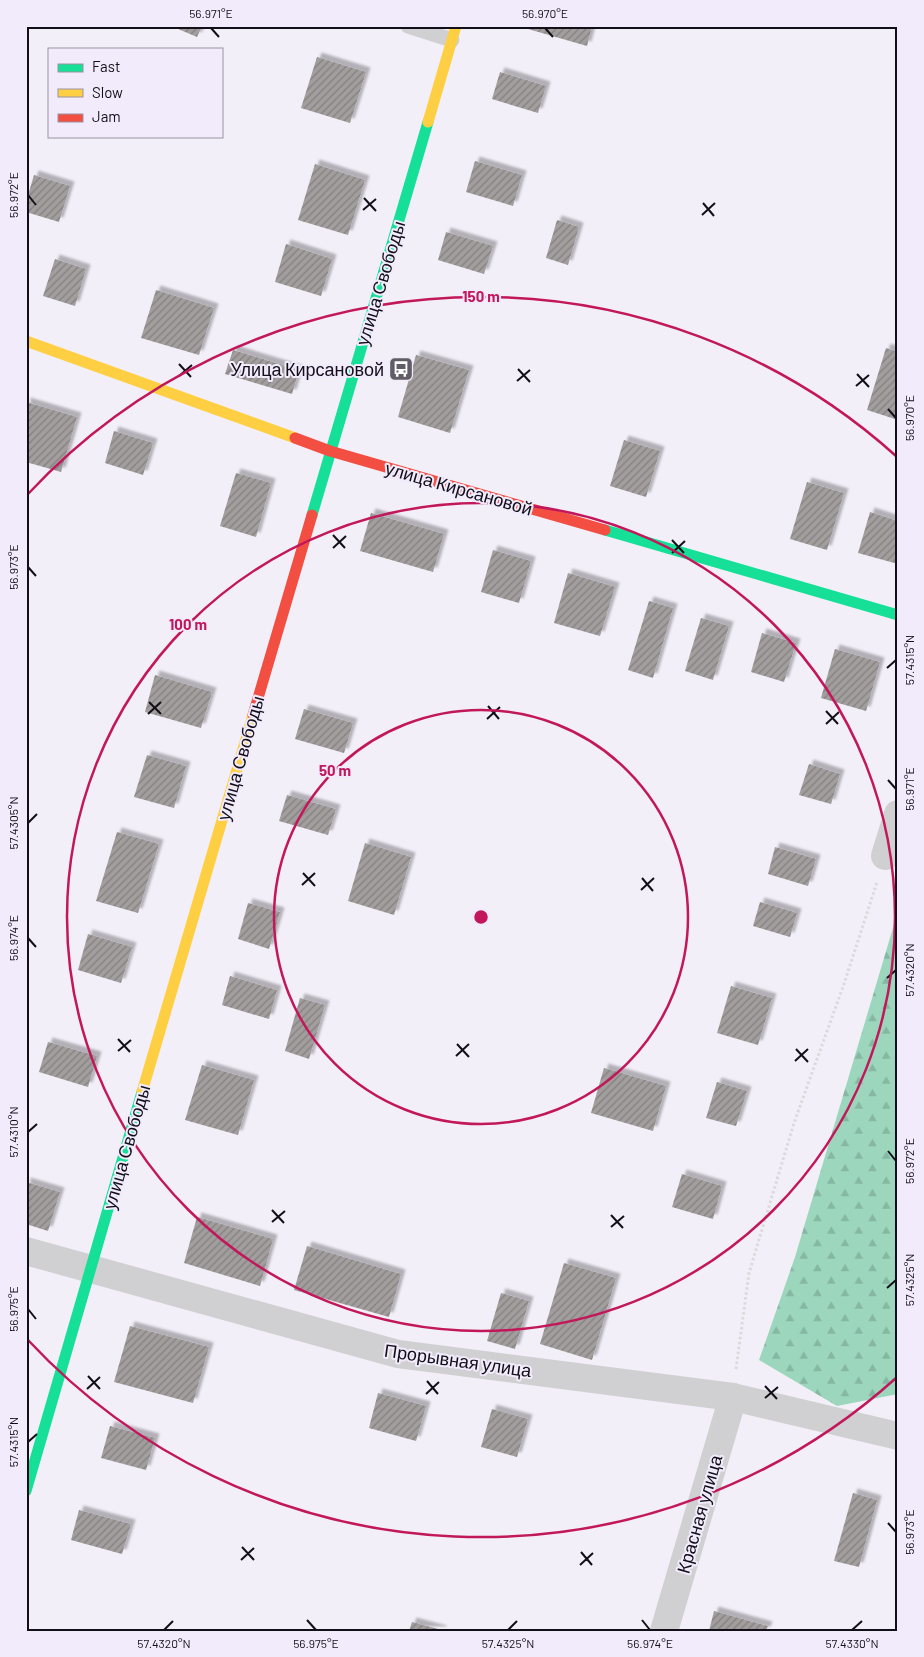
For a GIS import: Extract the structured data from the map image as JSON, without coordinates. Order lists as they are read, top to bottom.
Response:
{
  "streets": {
    "main road": ["улица Свободы", "улица Кирсановой"],
    "street": ["Прорывная улица", "Красная улица"]
  },
  "crossings": [
    ["улица Свободы", "улица Кирсановой"],
    ["улица Свободы", "Прорывная улица"],
    ["Прорывная улица", "Красная улица"]
  ],
  "places": {
    "bus stop": ["Улица Кирсановой"]
  },
  "legend": ["Fast", "Slow", "Jam"],
  "coordinates": [
    "56.971°E",
    "56.970°E",
    "56.972°E",
    "56.973°E",
    "57.4315°N",
    "57.4305°N",
    "56.974°E",
    "57.4320°N",
    "57.4310°N",
    "57.4325°N",
    "56.975°E",
    "57.4330°N"
  ],
  "rings": ["150 m", "100 m", "50 m"]
}
